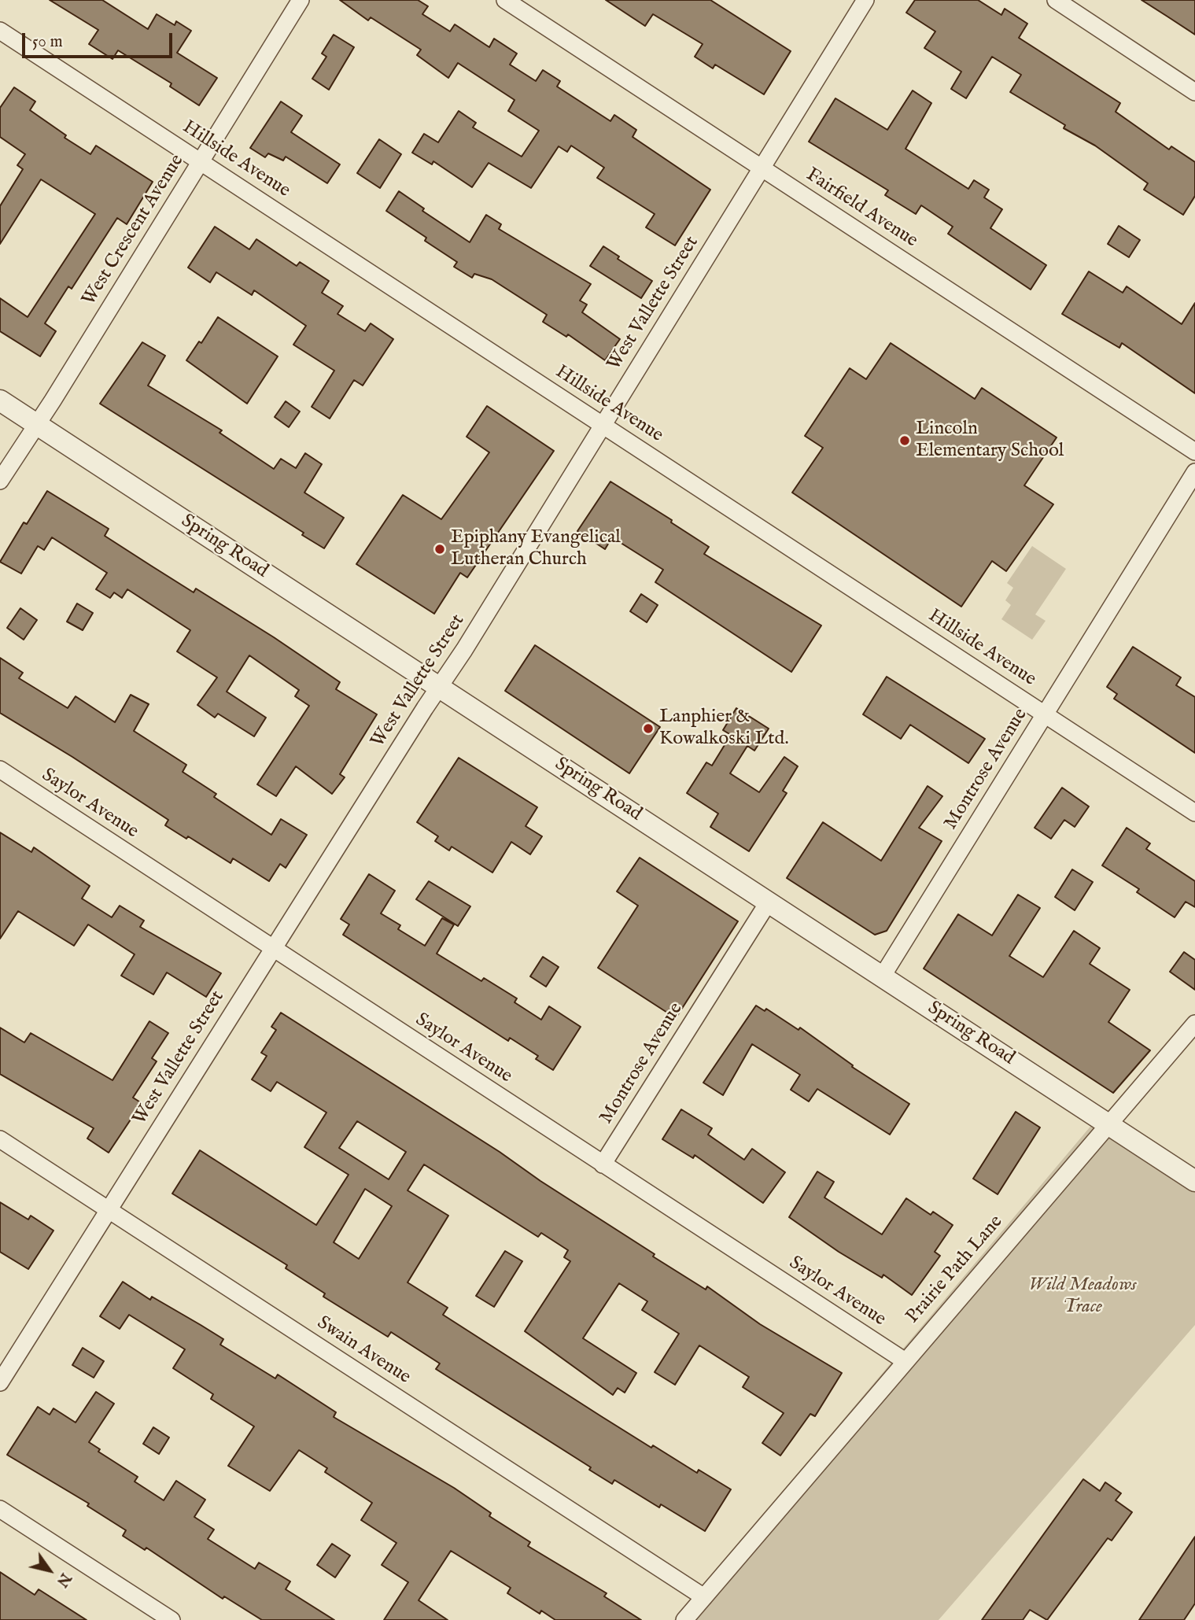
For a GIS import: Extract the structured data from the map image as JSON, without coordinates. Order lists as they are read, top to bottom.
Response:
{
  "streets": {
    "street": [
      "Hillside Avenue",
      "Fairfield Avenue",
      "West Crescent Avenue",
      "West Vallette Street",
      "Spring Road",
      "Montrose Avenue",
      "Saylor Avenue",
      "Prairie Path Lane",
      "Swain Avenue"
    ]
  },
  "crossings": [
    ["Hillside Avenue", "West Crescent Avenue"],
    ["Hillside Avenue", "West Vallette Street"],
    ["Hillside Avenue", "Montrose Avenue"],
    ["Fairfield Avenue", "West Vallette Street"],
    ["West Crescent Avenue", "Spring Road"],
    ["West Vallette Street", "Spring Road"],
    ["West Vallette Street", "Saylor Avenue"],
    ["West Vallette Street", "Swain Avenue"],
    ["Spring Road", "Montrose Avenue"],
    ["Spring Road", "Prairie Path Lane"],
    ["Montrose Avenue", "Saylor Avenue"],
    ["Saylor Avenue", "Prairie Path Lane"],
    ["Prairie Path Lane", "Swain Avenue"]
  ],
  "parks": ["Wild Meadows Trace"],
  "places": ["Lincoln Elementary School", "Epiphany Evangelical Lutheran Church", "Lanphier & Kowalkoski Ltd."],
  "scale_bar": "50 m",
  "north": "bottom right"
}
